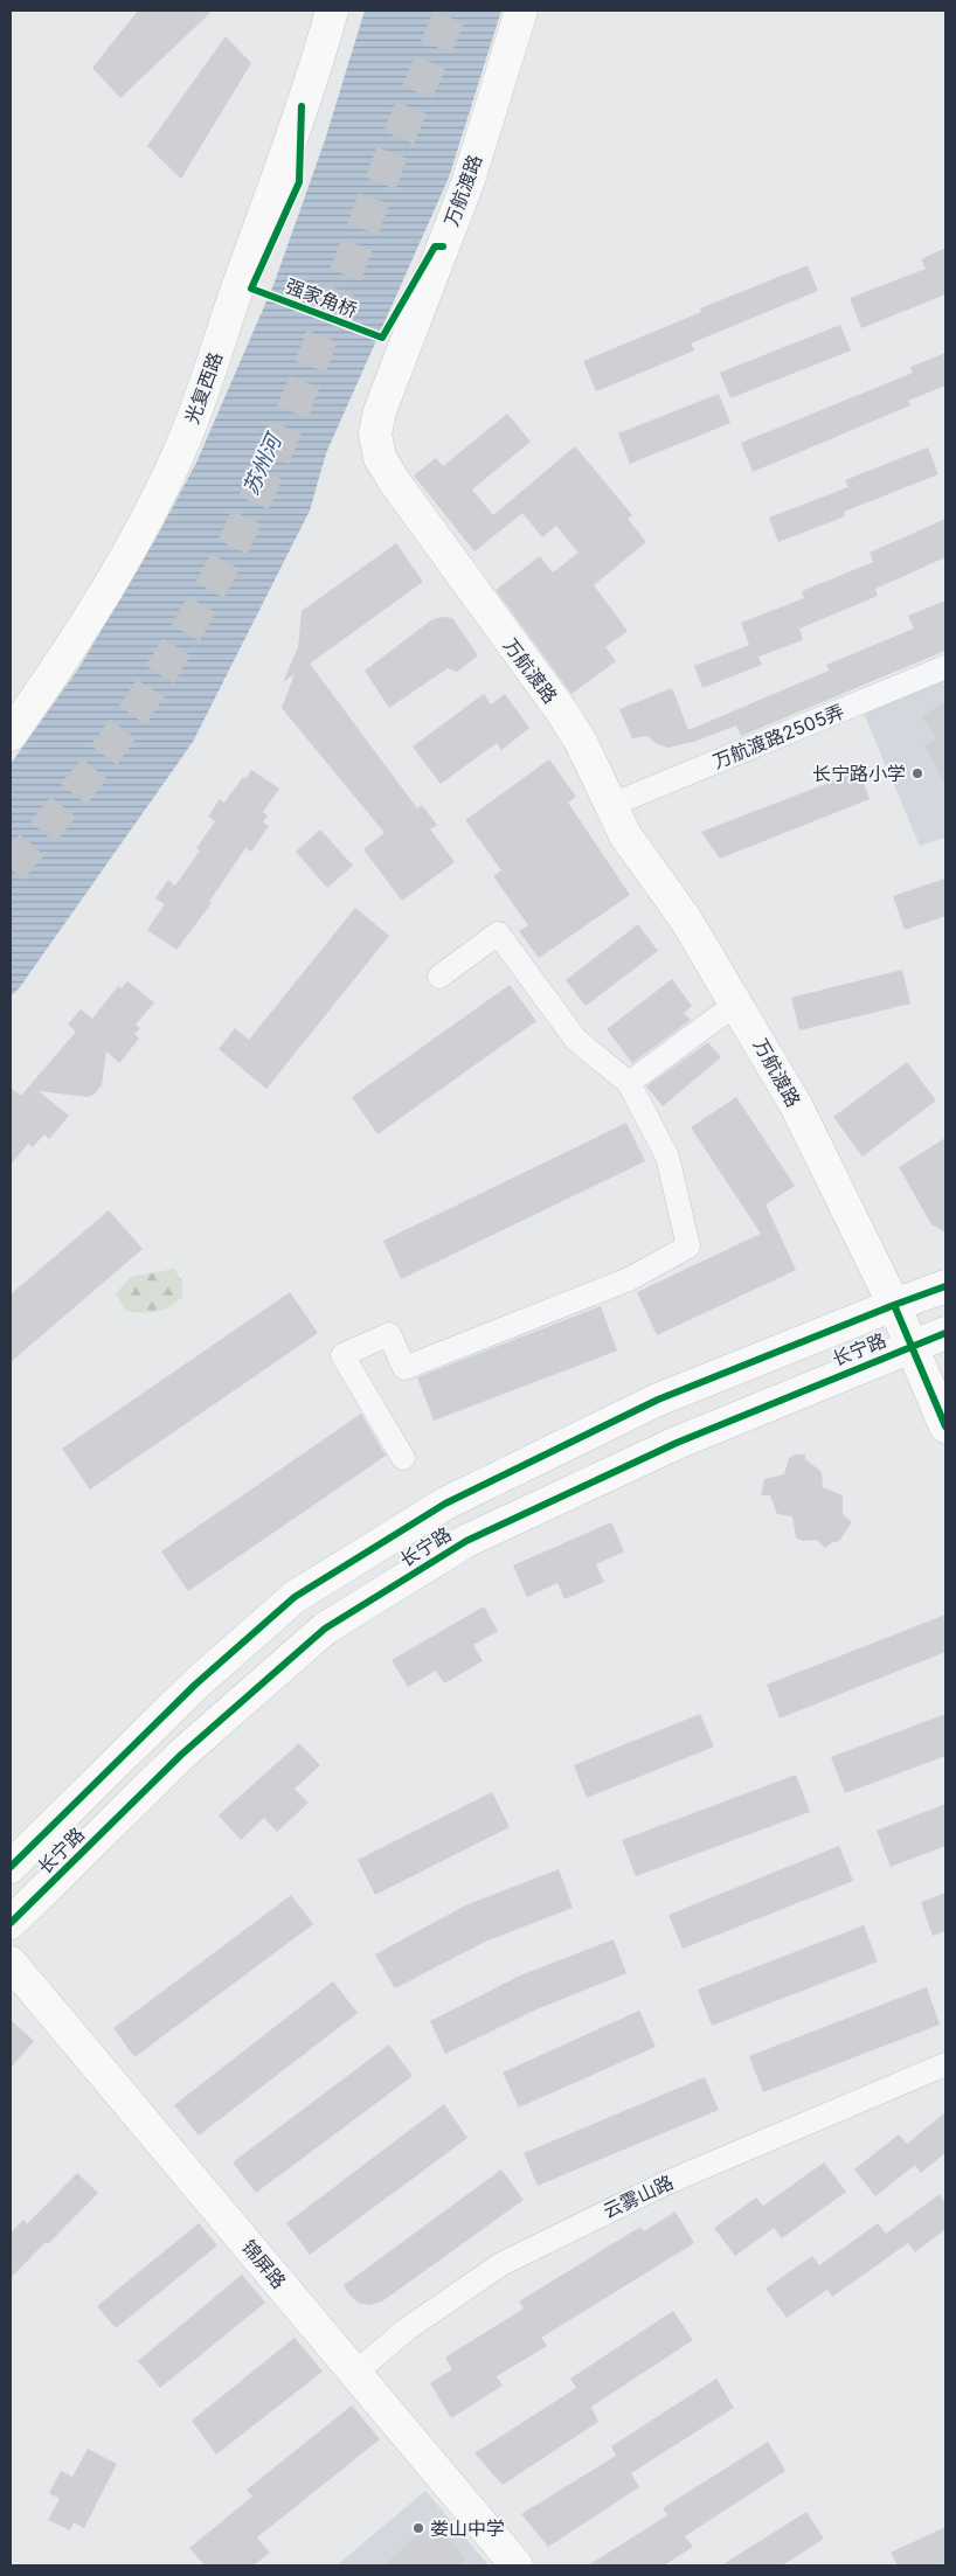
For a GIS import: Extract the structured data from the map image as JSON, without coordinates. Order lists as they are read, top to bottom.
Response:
{
  "streets": {
    "street": [
      "万航渡路",
      "光复西路",
      "万航渡路2505弄",
      "长宁路",
      "云雾山路",
      "锦屏路"
    ],
    "cycle path": ["强家角桥"]
  },
  "crossings": [
    ["万航渡路", "万航渡路2505弄"],
    ["万航渡路", "长宁路"],
    ["云雾山路", "锦屏路"]
  ],
  "water": ["苏州河"],
  "places": ["长宁路小学", "娄山中学"]
}
